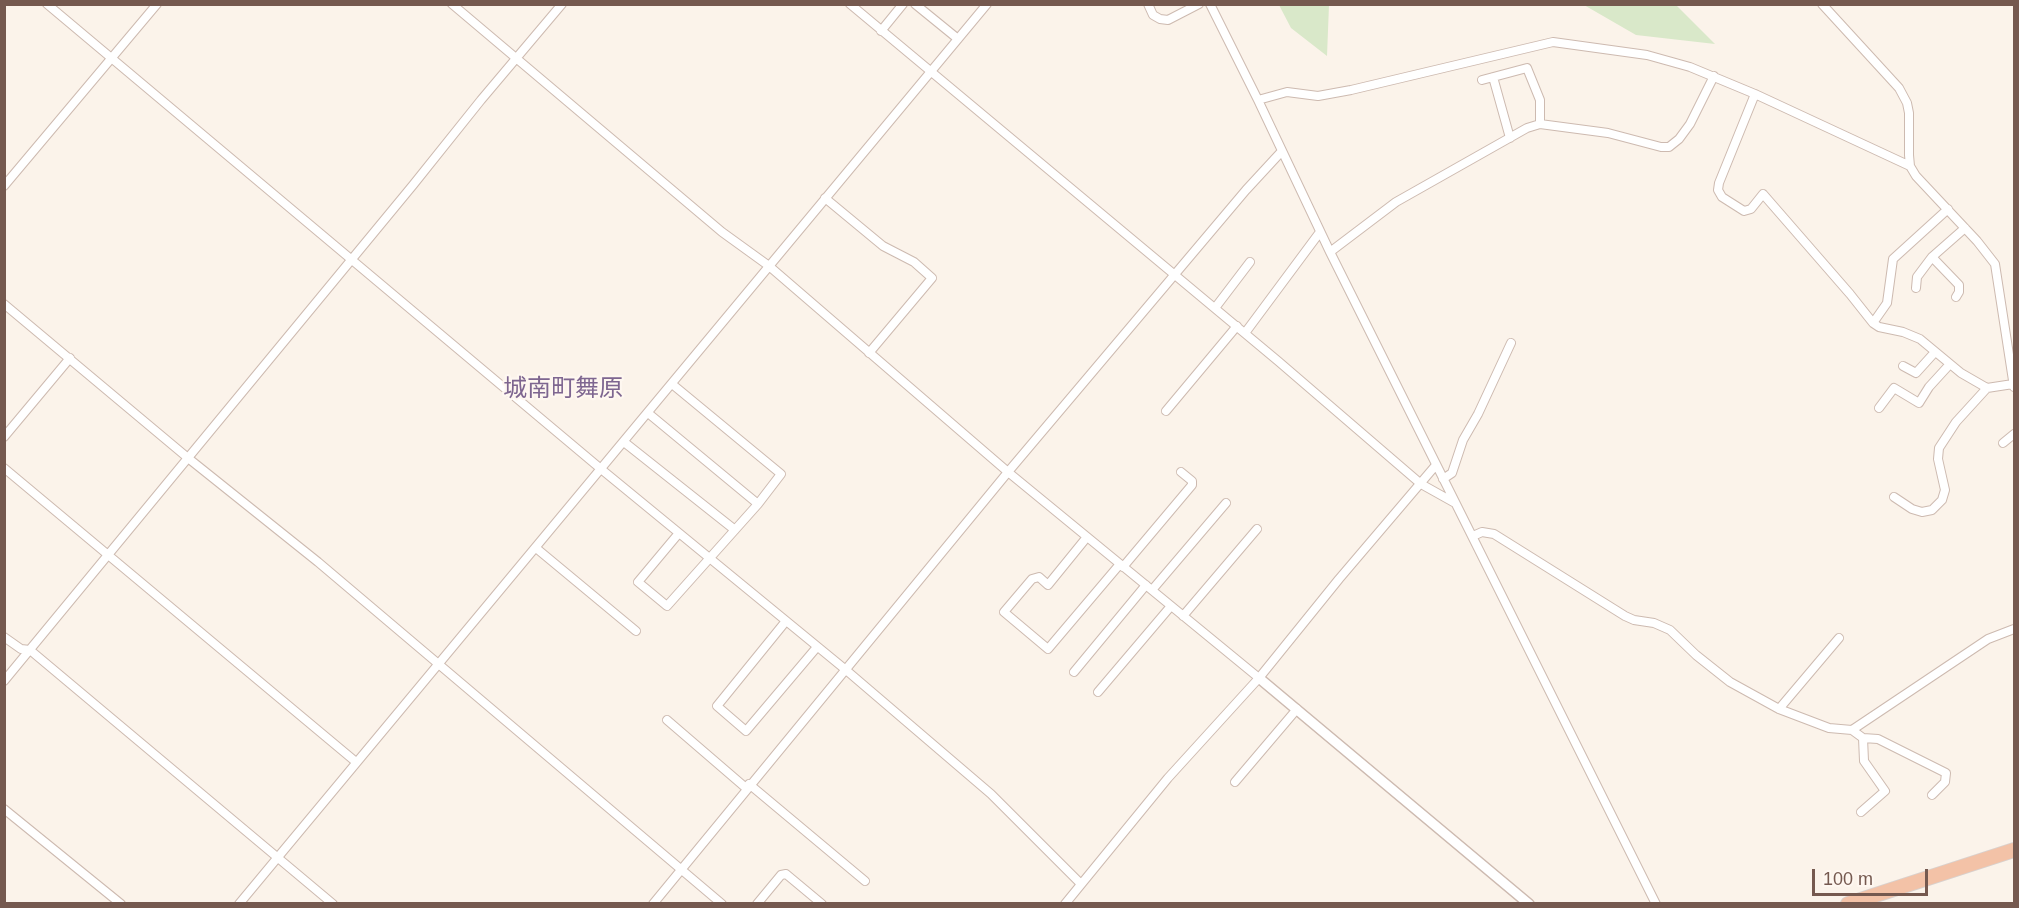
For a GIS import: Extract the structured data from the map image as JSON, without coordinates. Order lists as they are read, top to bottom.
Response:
{
  "districts": ["城南町舞原"],
  "scale_bar": "100 m"
}
